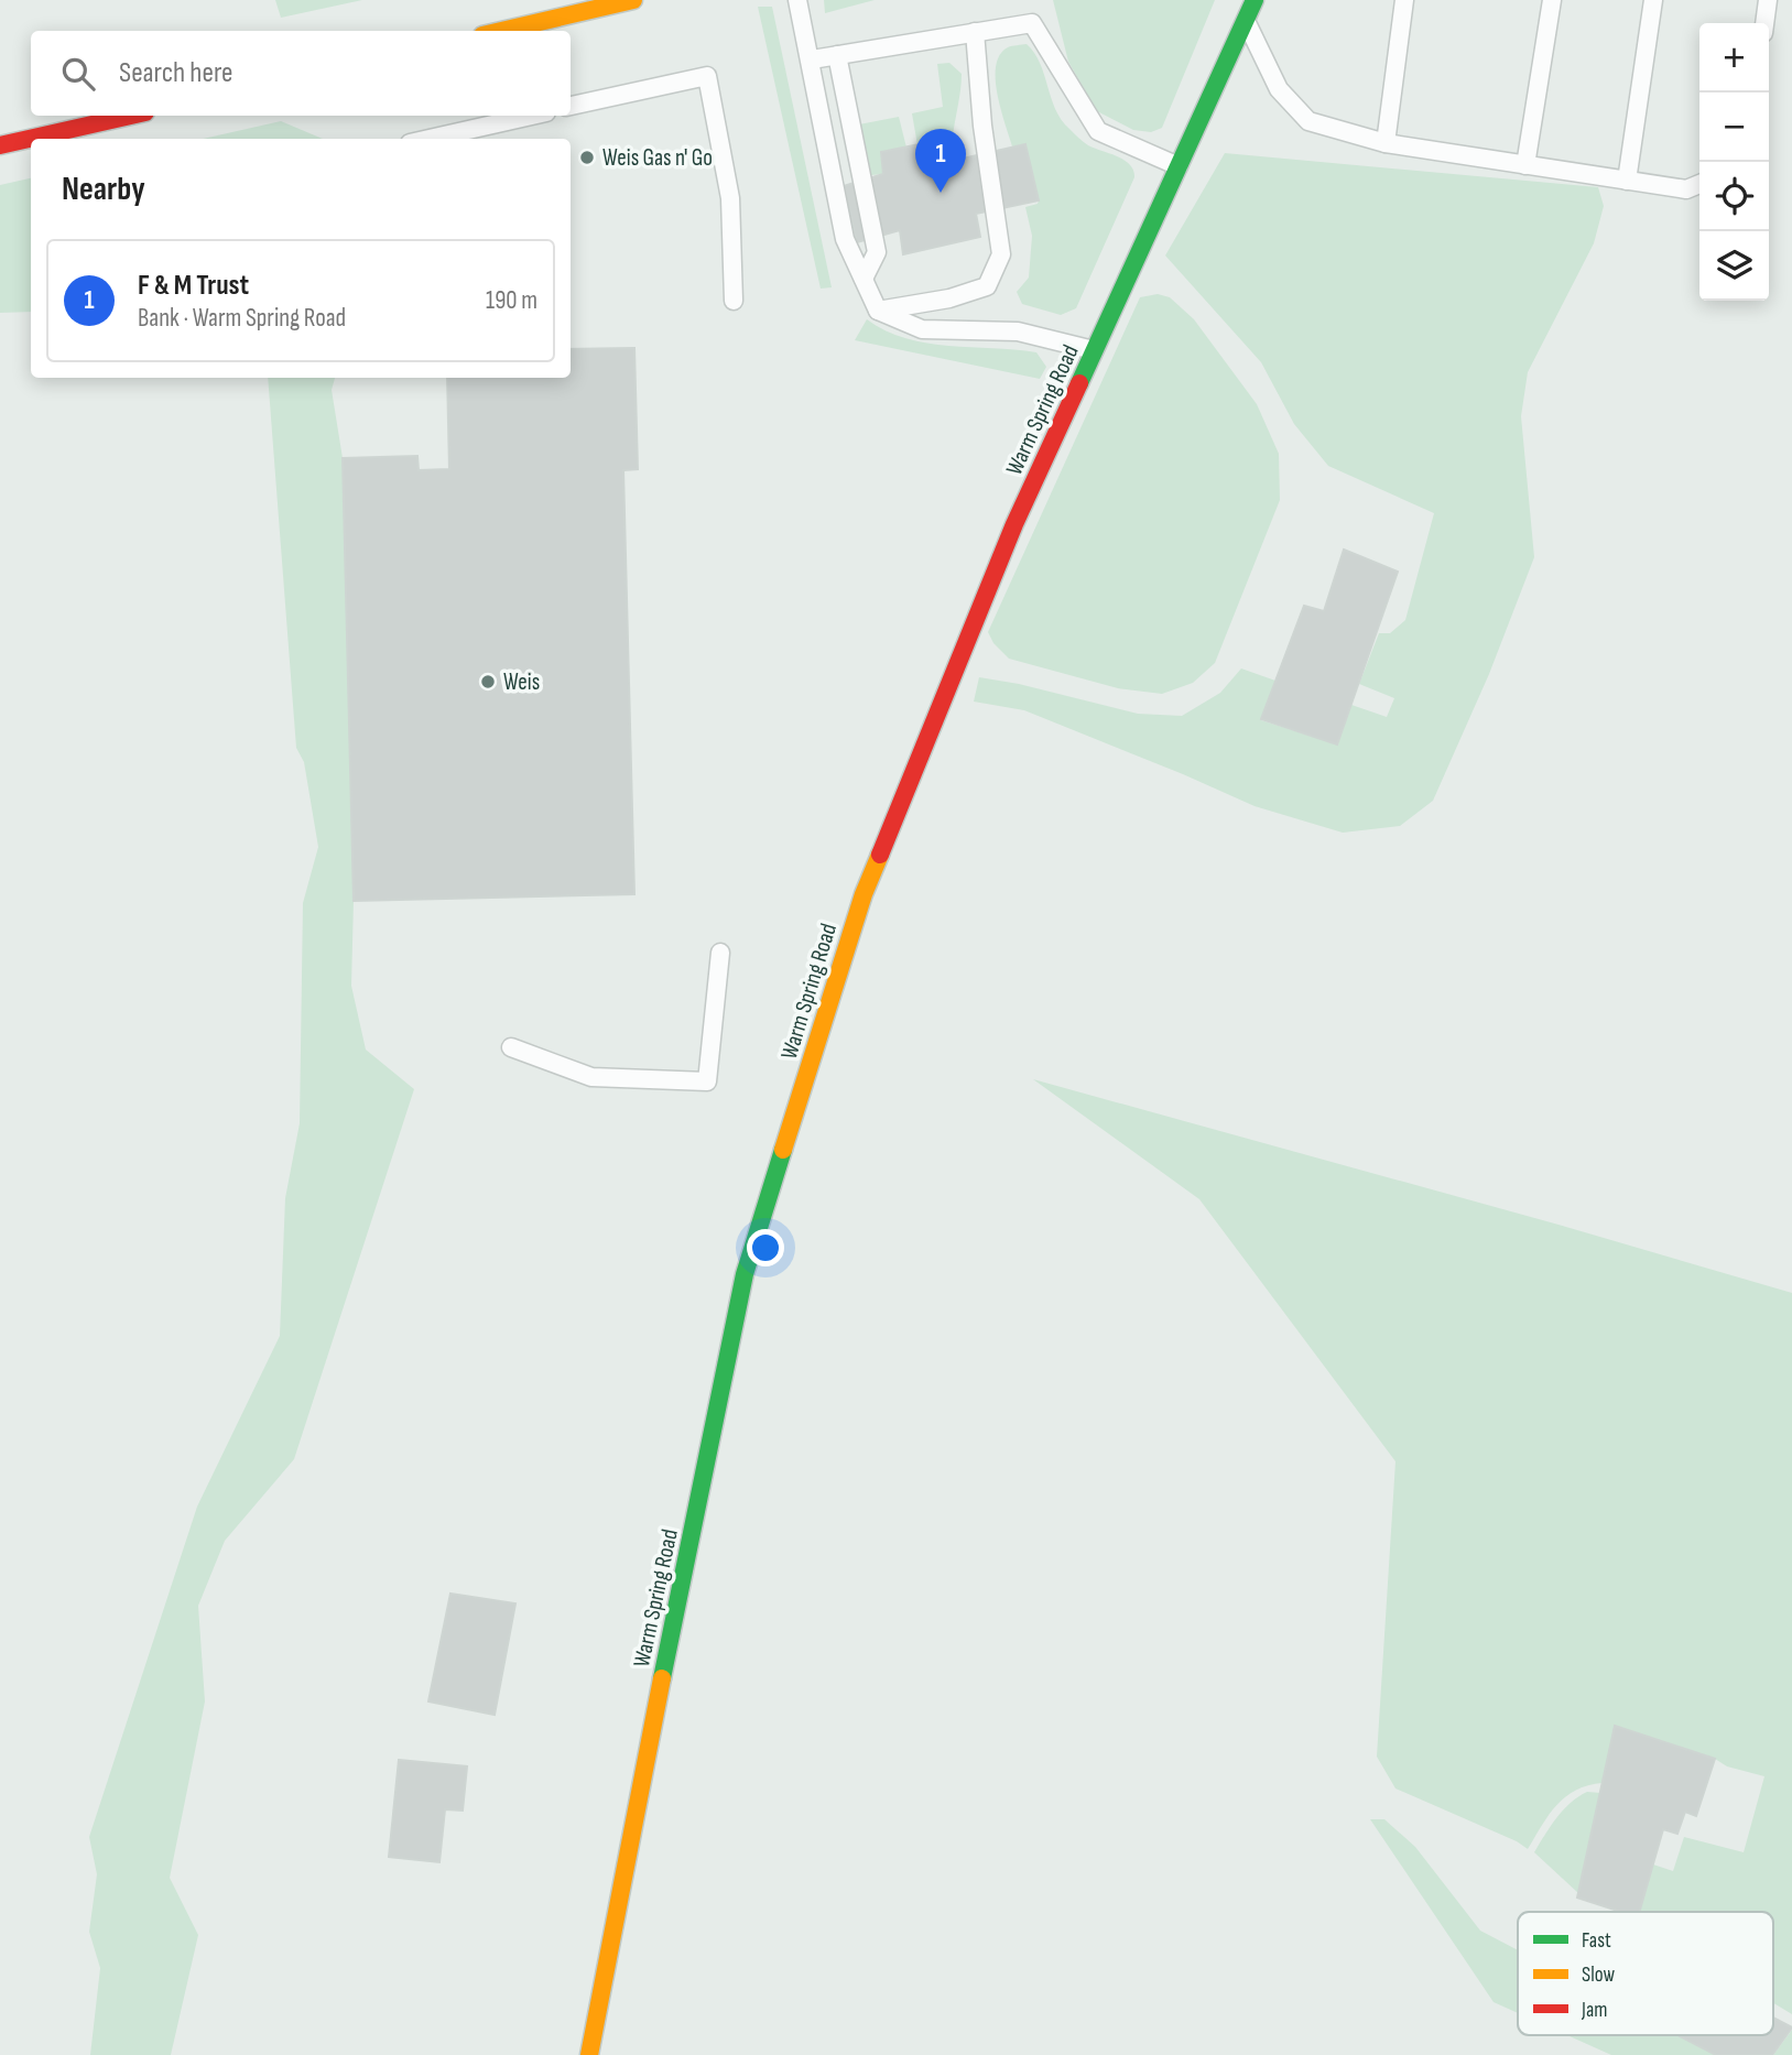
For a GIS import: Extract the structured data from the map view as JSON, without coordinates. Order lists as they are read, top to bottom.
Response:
{
  "streets": {
    "main road": ["Warm Spring Road"]
  },
  "places": ["Weis Gas n' Go", "Weis"],
  "legend": ["Fast", "Slow", "Jam"],
  "page": {
    "map_buttons": ["+", "−"],
    "search": "Search here",
    "pins": "1",
    "heading": "Nearby",
    "list": [
      {
        "mark": "1",
        "name": "F & M Trust",
        "note": "Bank · Warm Spring Road",
        "value": "190 m"
      }
    ]
  }
}
